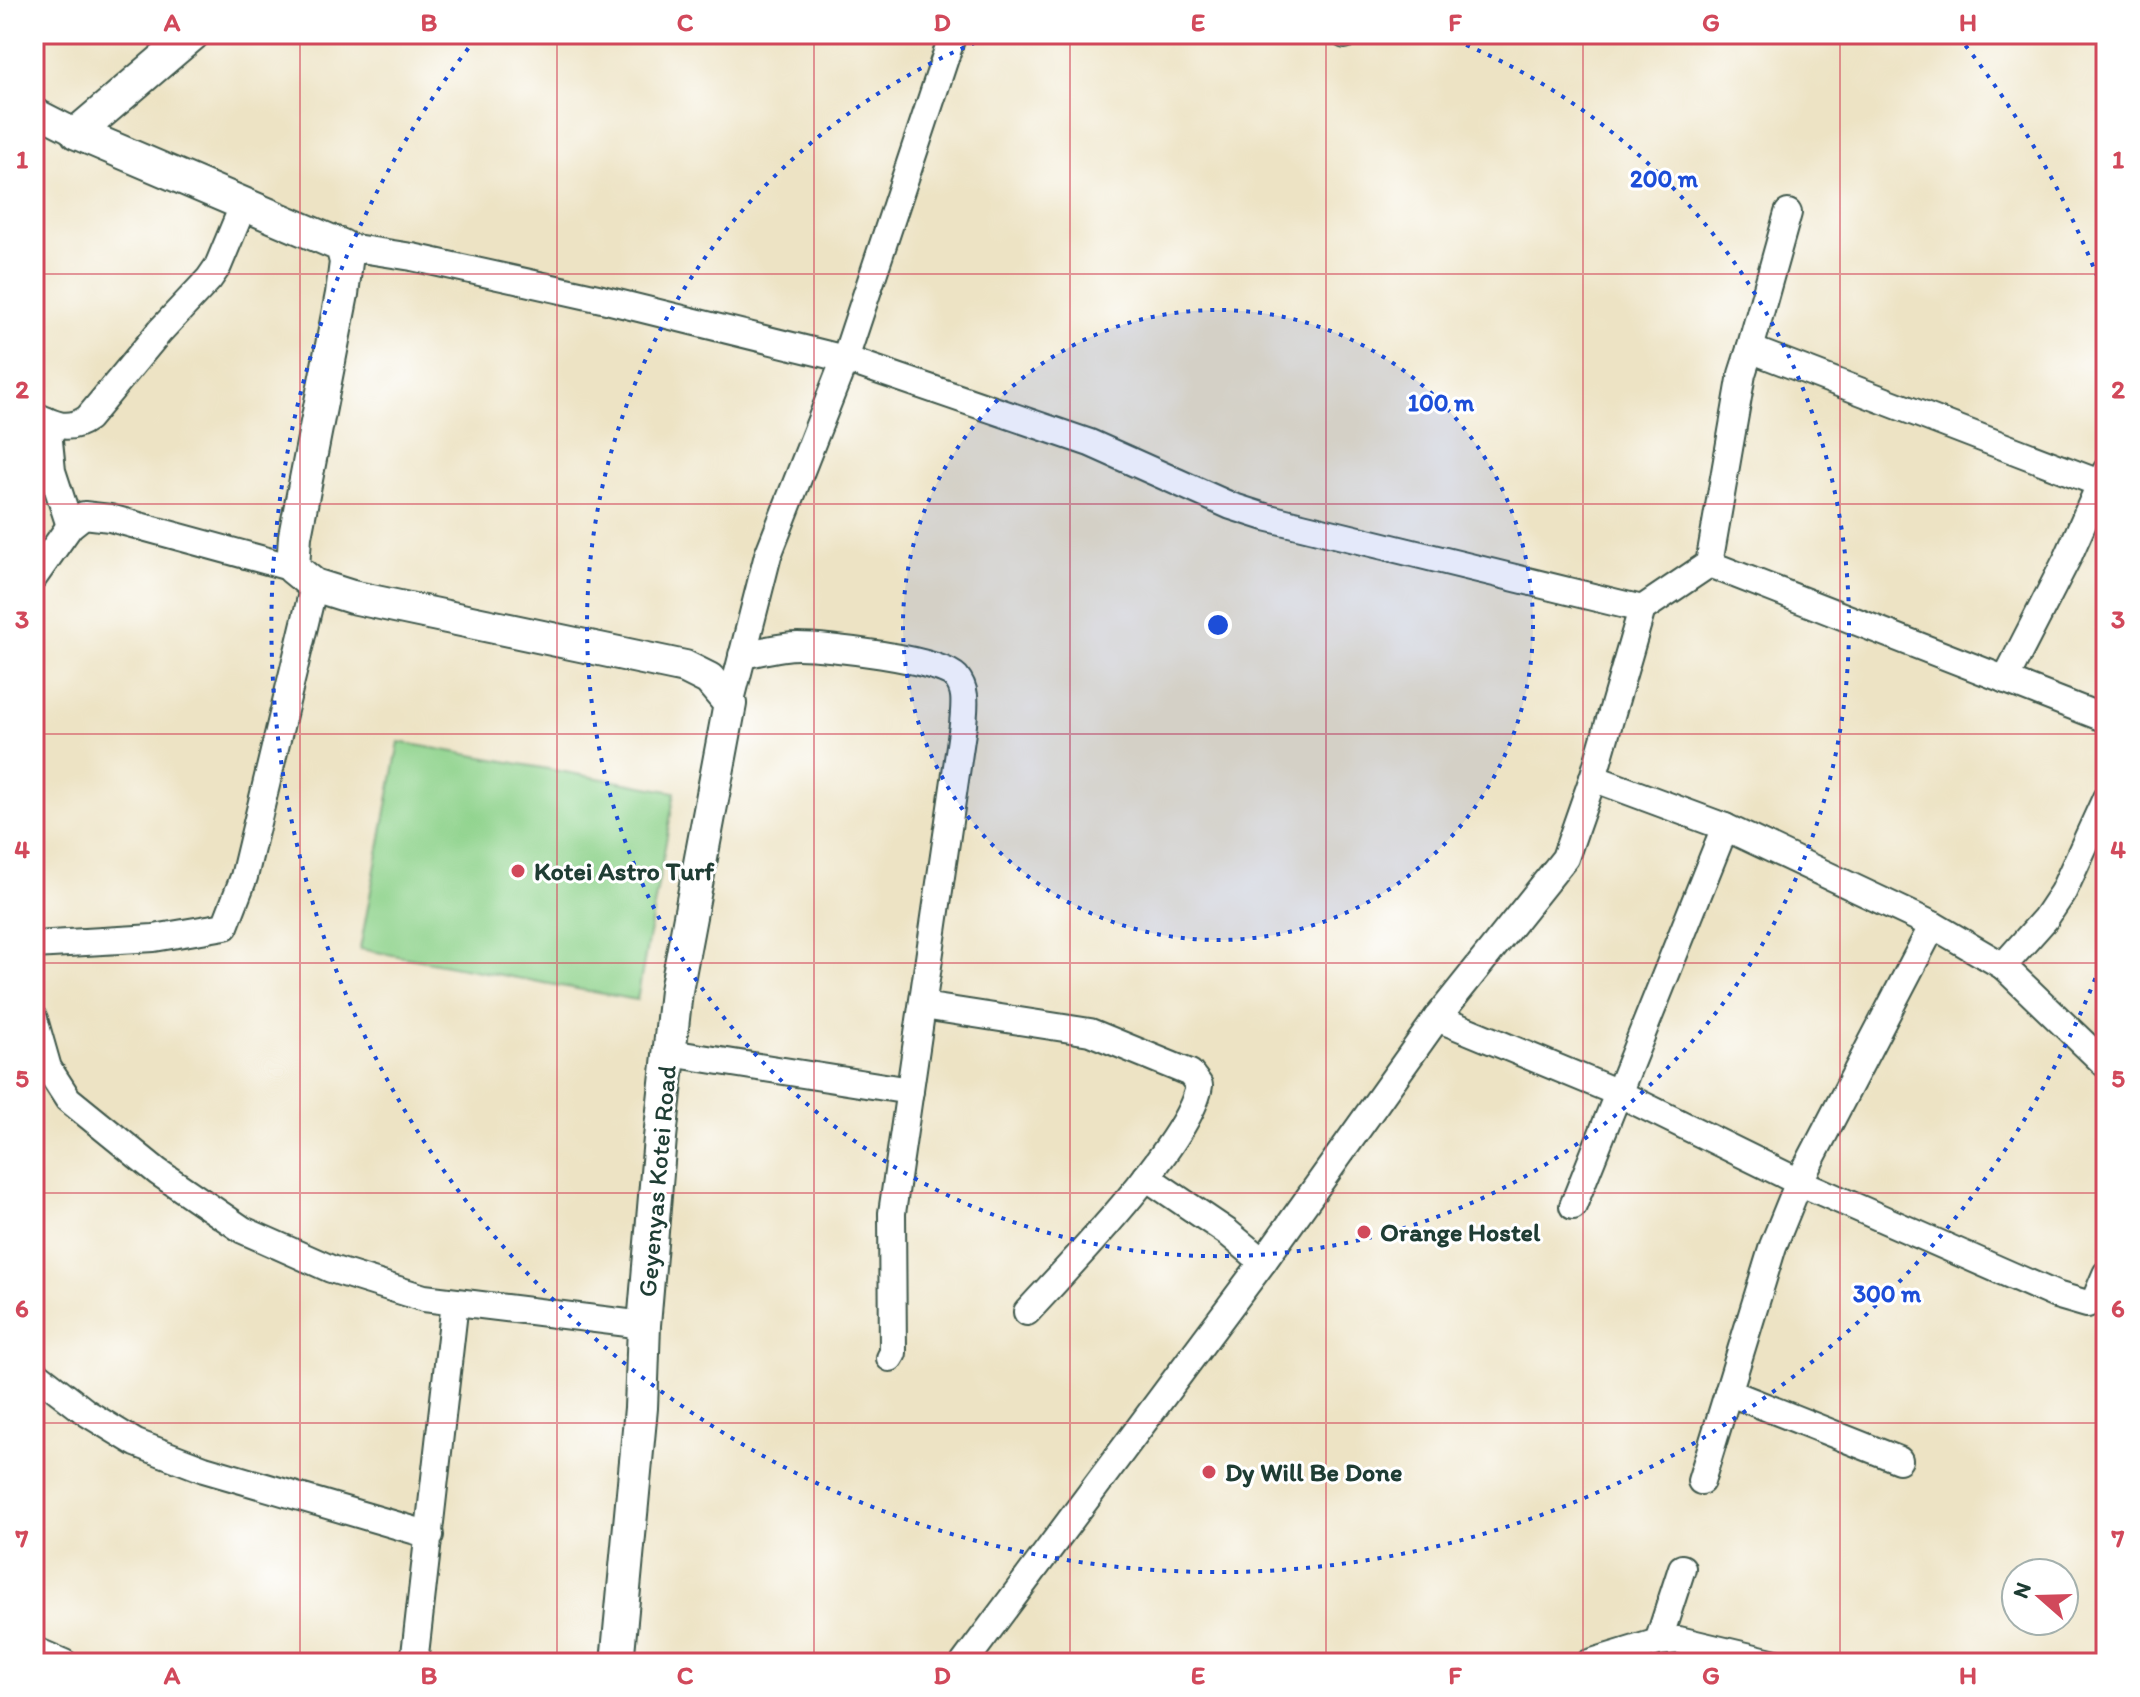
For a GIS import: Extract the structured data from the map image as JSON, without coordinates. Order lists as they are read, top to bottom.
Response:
{
  "streets": {
    "street": ["Geyenyas Kotei Road"]
  },
  "places": ["Kotei Astro Turf", "Orange Hostel", "Dy Will Be Done"],
  "north": "left",
  "grid": {
    "columns": [
      "A",
      "B",
      "C",
      "D",
      "E",
      "F",
      "G",
      "H"
    ],
    "rows": [
      "1",
      "2",
      "3",
      "4",
      "5",
      "6",
      "7"
    ]
  },
  "rings": ["200 m", "100 m", "300 m"]
}
